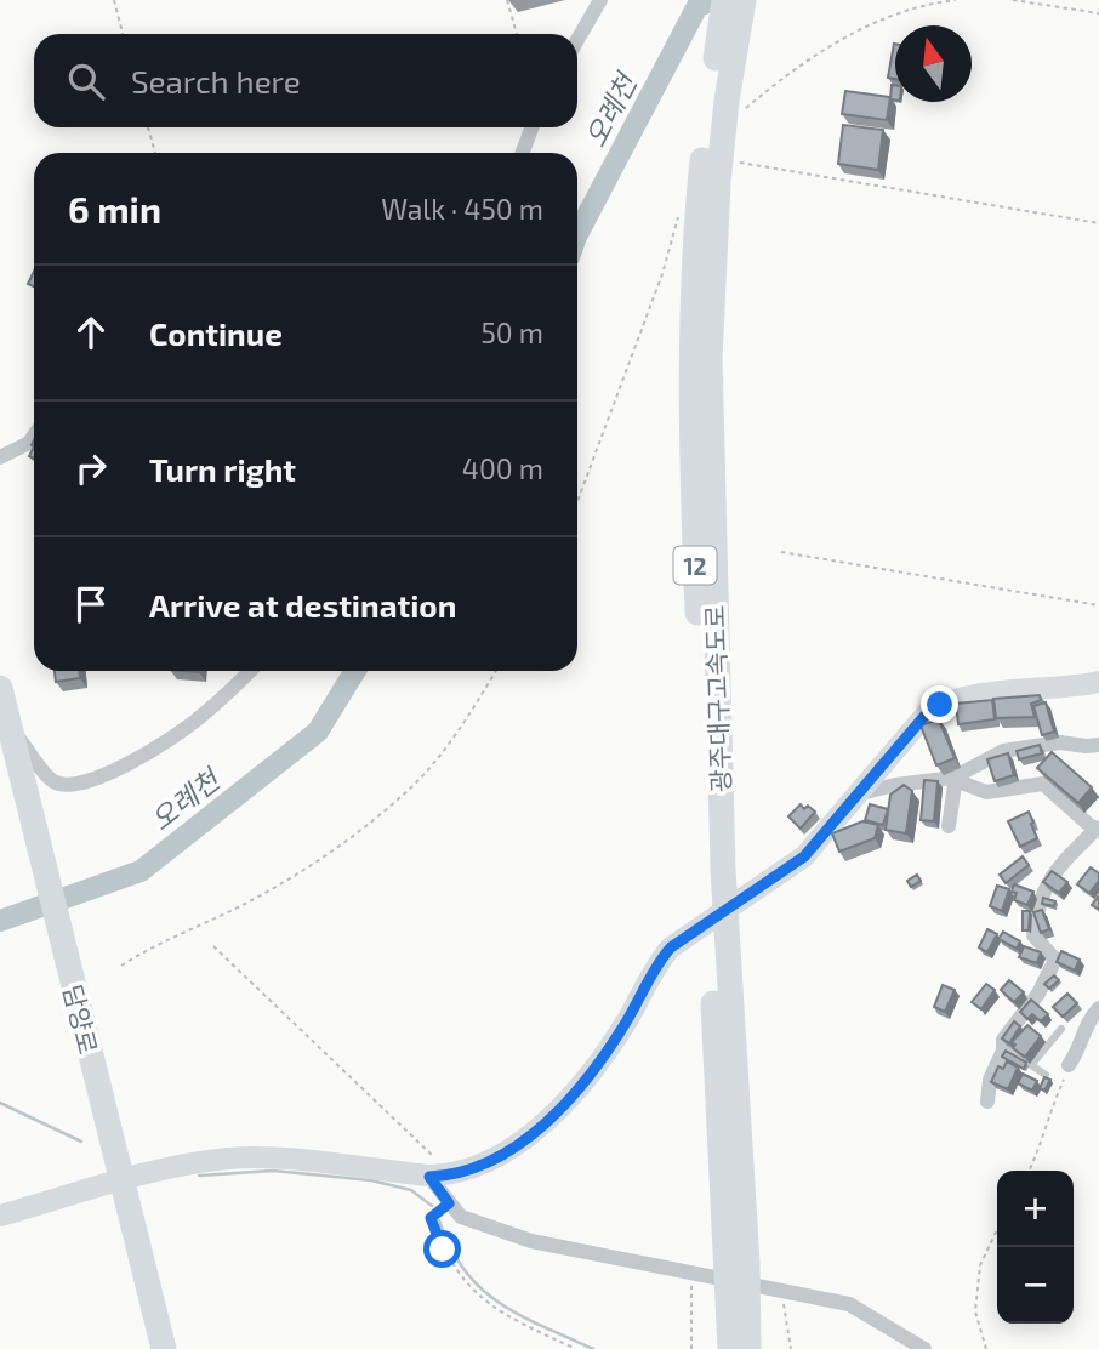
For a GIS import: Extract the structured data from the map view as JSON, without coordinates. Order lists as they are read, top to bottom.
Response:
{
  "streets": {
    "highway": ["12", "광주대구고속도로", "담양로"]
  },
  "water": ["오례천"],
  "north": "top",
  "page": {
    "search": "Search here",
    "heading": ["6 min", "Walk · 450 m"],
    "list": [
      ["Continue", "50 m"],
      ["Turn right", "400 m"],
      "Arrive at destination"
    ],
    "map_buttons": ["+", "−"]
  }
}
